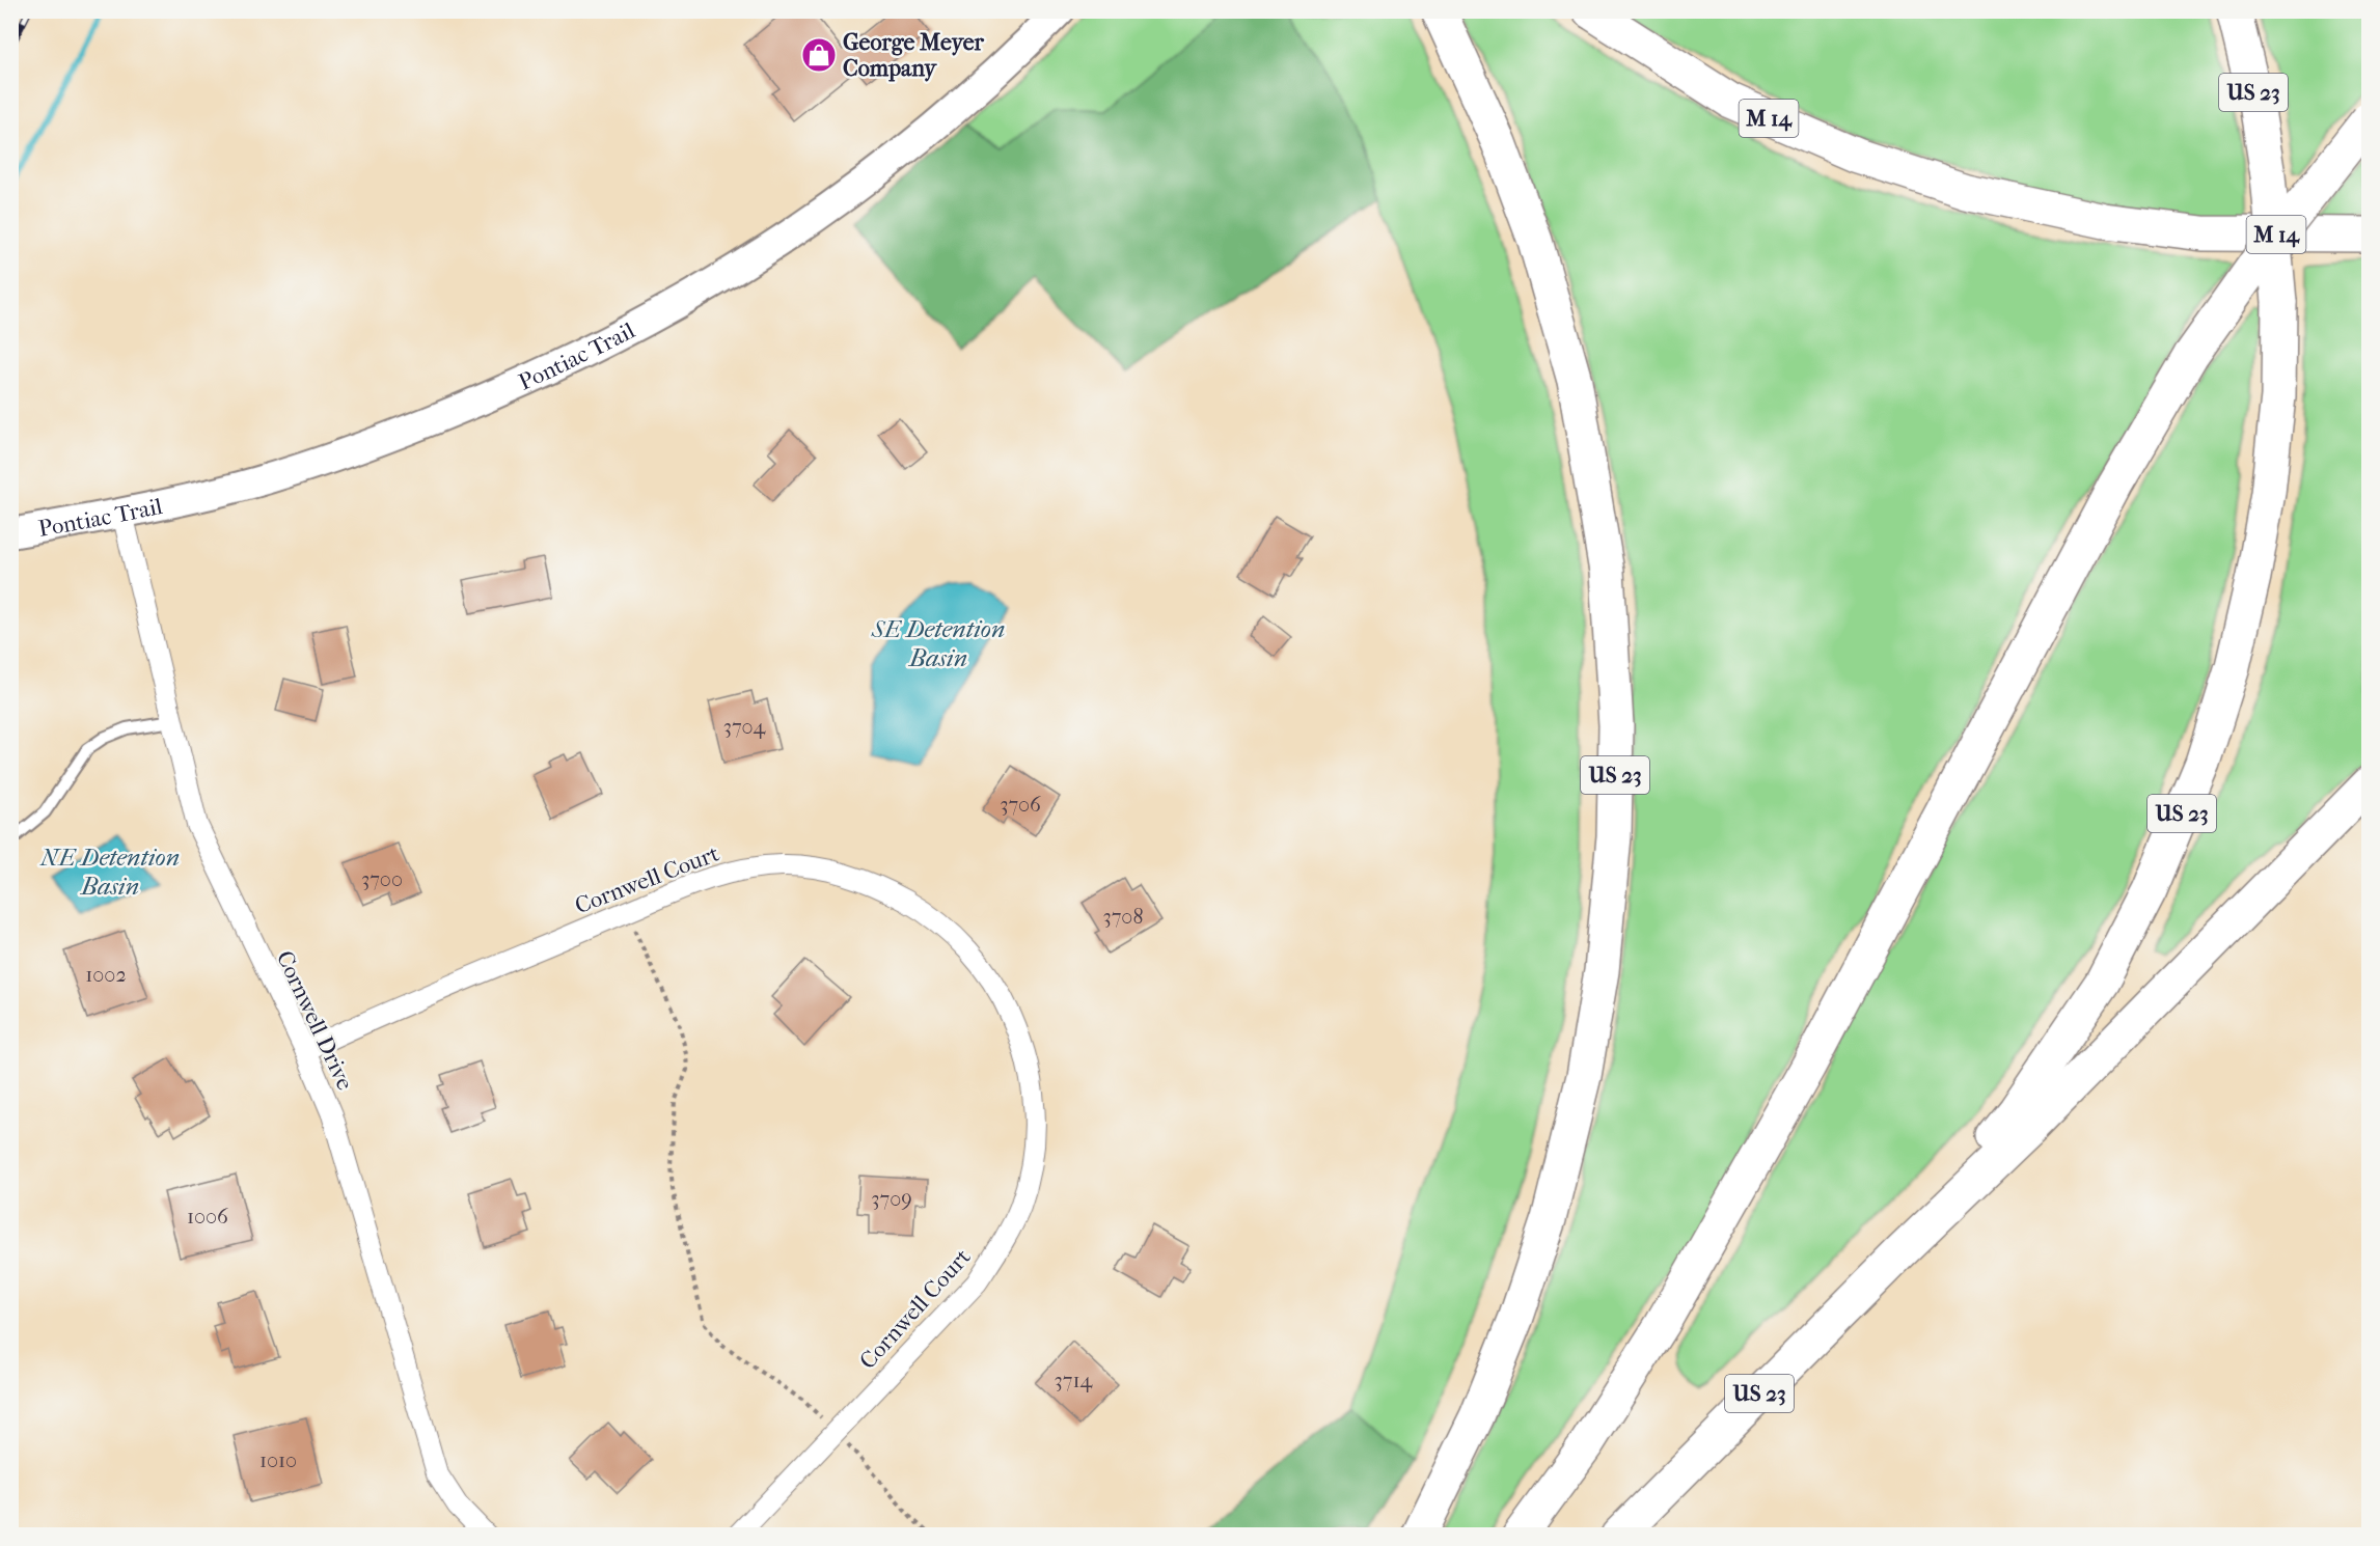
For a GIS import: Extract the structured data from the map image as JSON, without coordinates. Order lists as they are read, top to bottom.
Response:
{
  "streets": {
    "highway": ["US 23", "M 14"],
    "main road": ["Pontiac Trail"],
    "street": ["Cornwell Court", "Cornwell Drive"]
  },
  "crossings": [
    ["Pontiac Trail", "Cornwell Drive"],
    ["Cornwell Court", "Cornwell Drive"]
  ],
  "water": ["SE Detention Basin", "NE Detention Basin"],
  "places": {
    "shop": ["George Meyer Company"]
  },
  "house_numbers": [
    "3704",
    "3706",
    "3700",
    "3708",
    "1002",
    "3709",
    "1006",
    "3714",
    "1010"
  ]
}
